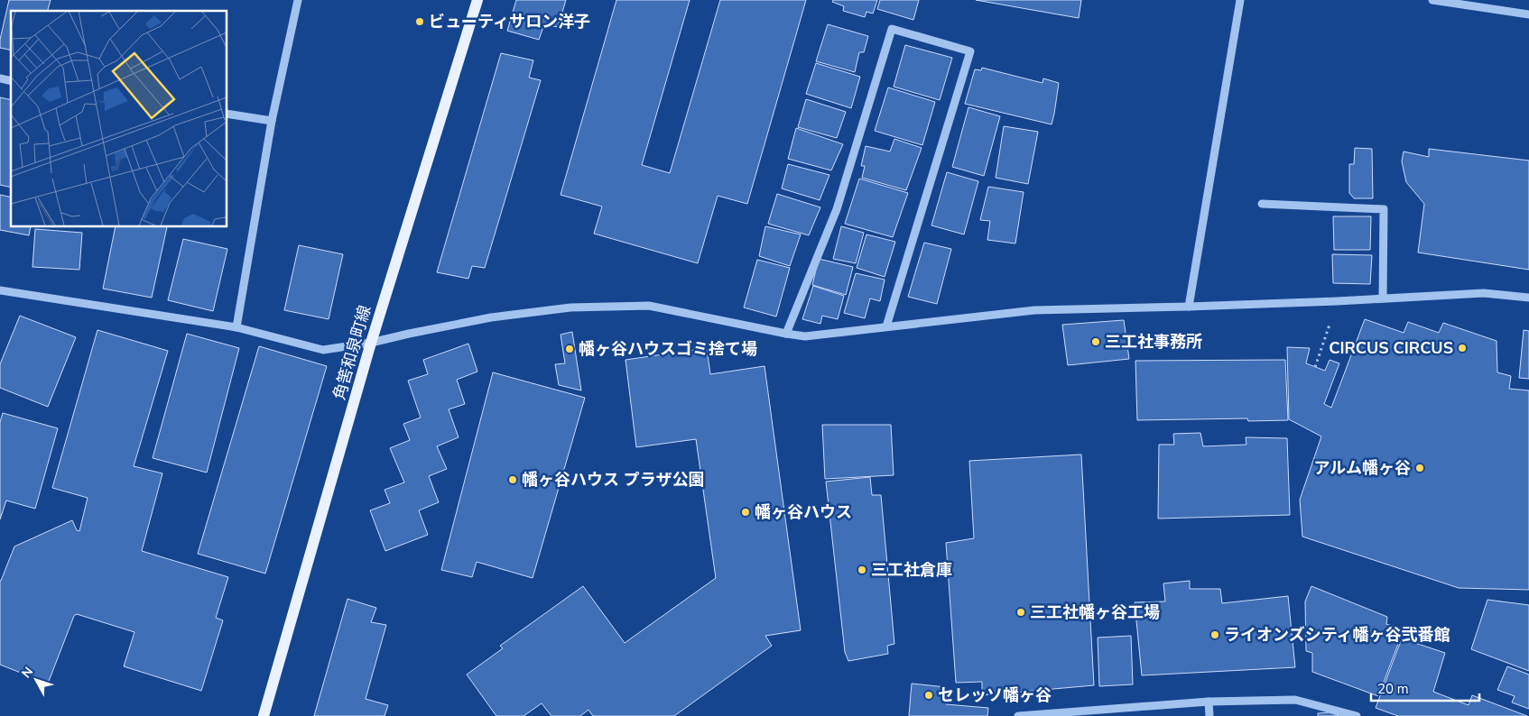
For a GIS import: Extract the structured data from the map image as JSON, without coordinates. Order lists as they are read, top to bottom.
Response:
{
  "streets": {
    "main road": ["角筈和泉町線"]
  },
  "places": [
    "ビューティサロン洋子",
    "三工社事務所",
    "CIRCUS CIRCUS",
    "幡ヶ谷ハウスゴミ捨て場",
    "アルム幡ヶ谷",
    "幡ヶ谷ハウス プラザ公園",
    "幡ヶ谷ハウス",
    "三工社倉庫",
    "三工社幡ヶ谷工場",
    "ライオンズシティ幡ヶ谷弐番館",
    "セレッソ幡ヶ谷"
  ],
  "scale_bar": "20 m",
  "north": "top left"
}
